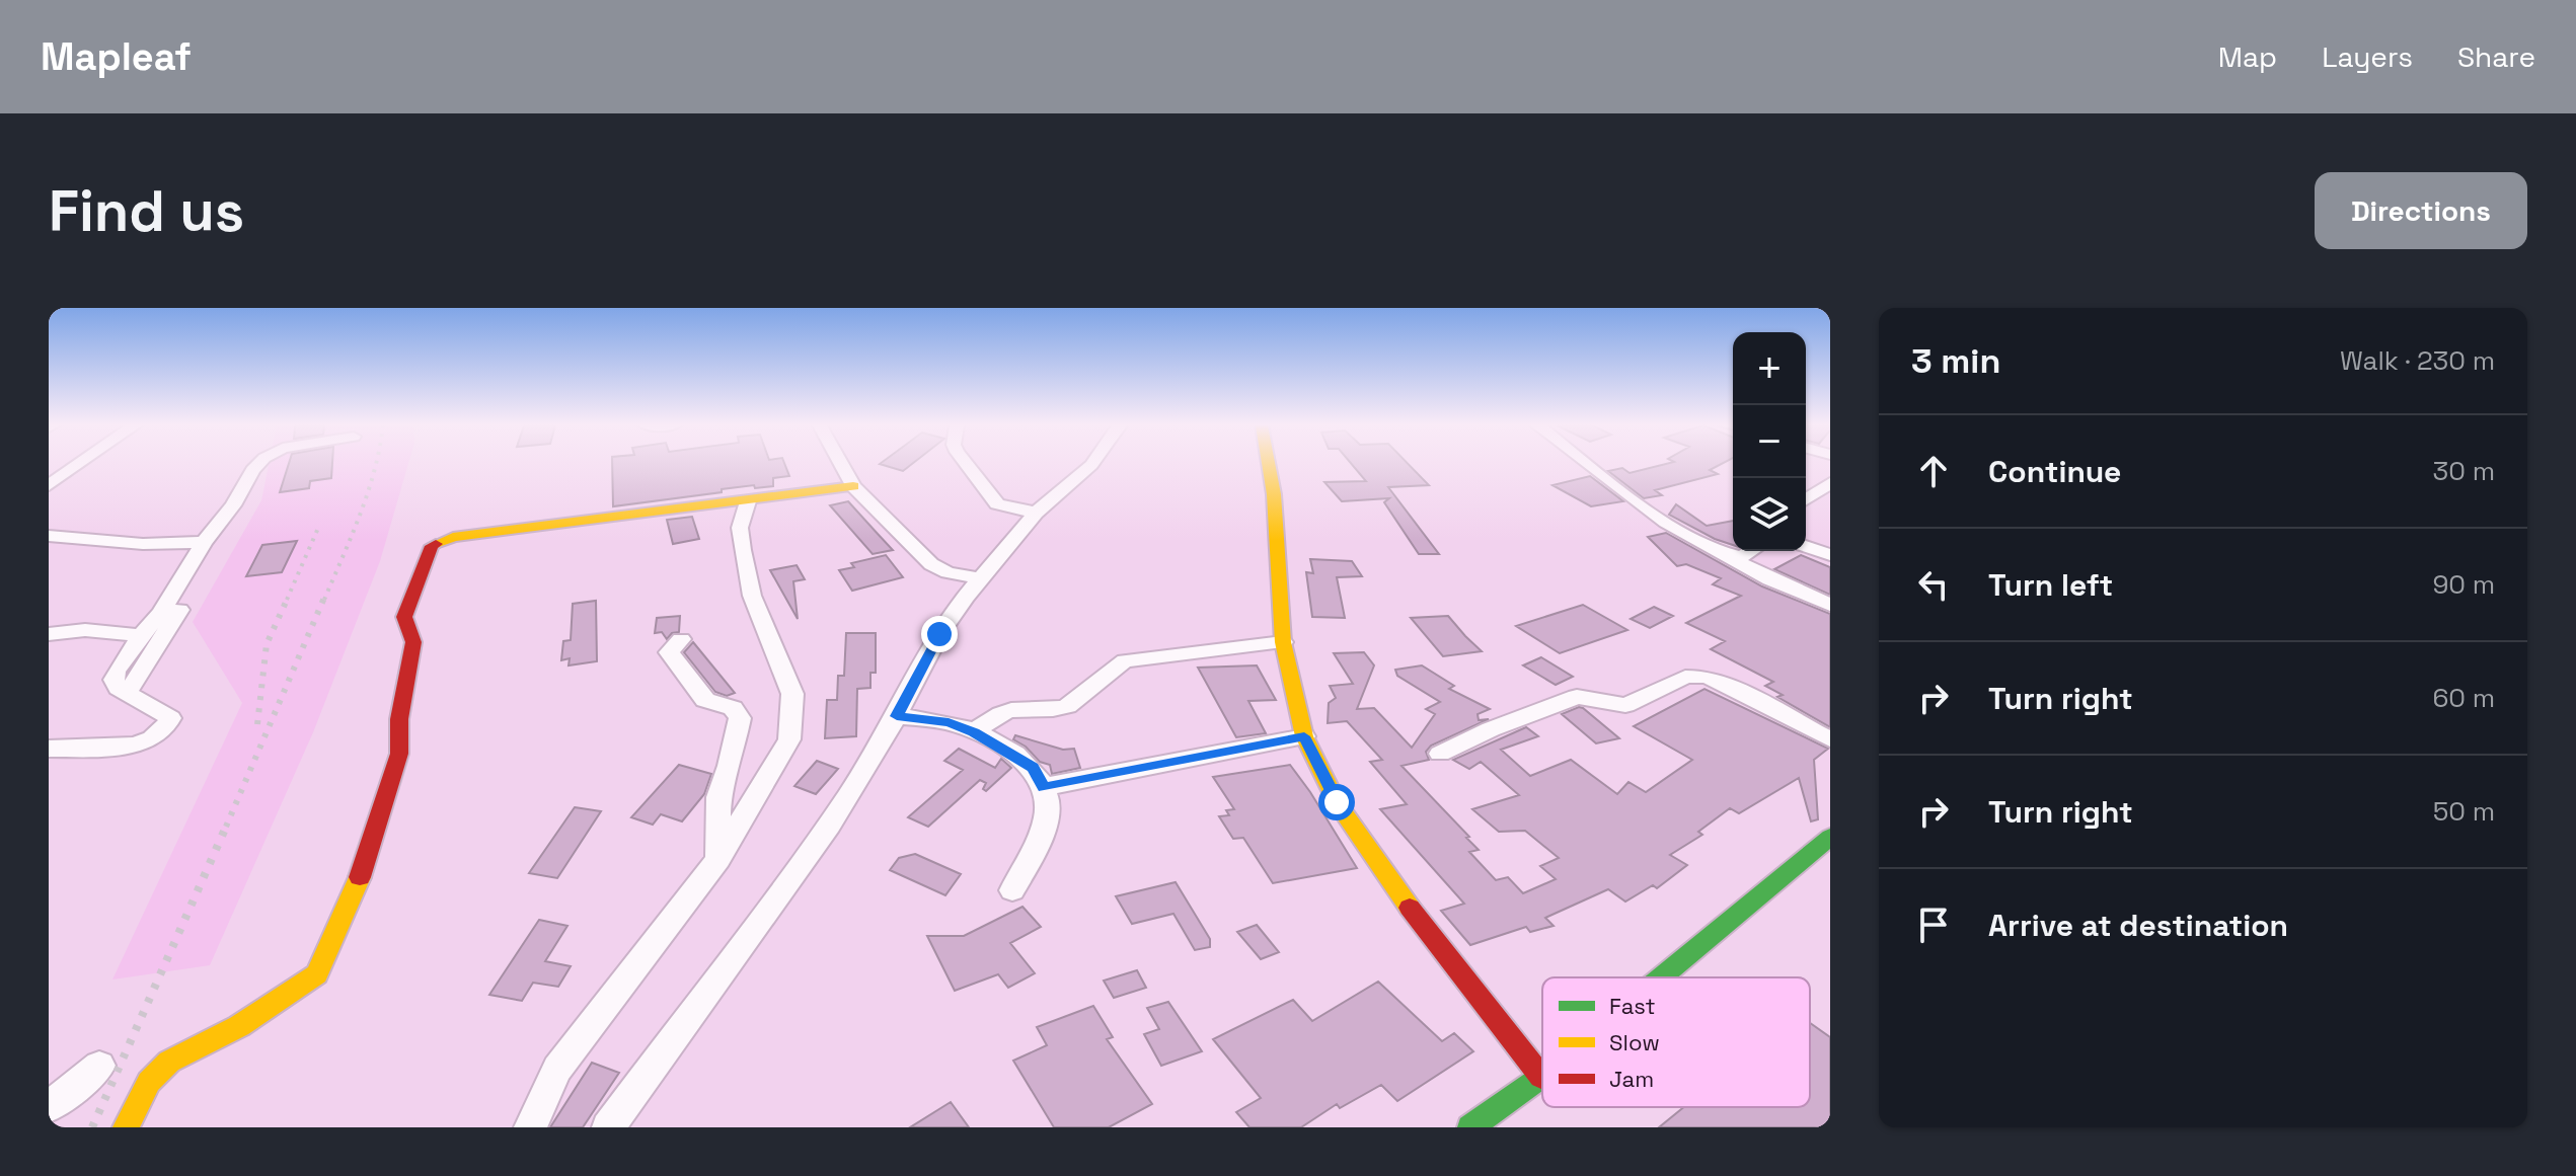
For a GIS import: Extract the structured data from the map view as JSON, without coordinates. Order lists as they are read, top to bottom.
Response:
{
  "legend": ["Fast", "Slow", "Jam"],
  "page": {
    "header": "Mapleaf",
    "nav": ["Map", "Layers", "Share"],
    "buttons": "Directions",
    "title": "Find us",
    "heading": ["3 min", "Walk · 230 m"],
    "map_buttons": ["+", "−"],
    "list": [
      ["Continue", "30 m"],
      ["Turn left", "90 m"],
      ["Turn right", "60 m"],
      ["Turn right", "50 m"],
      "Arrive at destination"
    ]
  }
}
